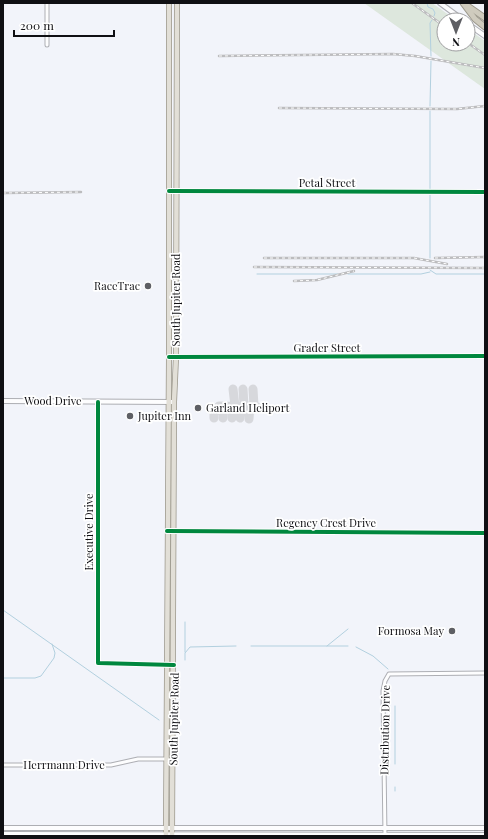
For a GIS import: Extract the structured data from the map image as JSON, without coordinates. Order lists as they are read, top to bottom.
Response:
{
  "streets": {
    "main road": ["South Jupiter Road", "Wood Drive"],
    "street": [
      "Petal Street",
      "Grader Street",
      "Regency Crest Drive",
      "Executive Drive",
      "Distribution Drive",
      "Herrmann Drive"
    ]
  },
  "crossings": [
    ["Petal Street", "South Jupiter Road"],
    ["South Jupiter Road", "Grader Street"],
    ["South Jupiter Road", "Wood Drive"],
    ["South Jupiter Road", "Regency Crest Drive"],
    ["South Jupiter Road", "Executive Drive"],
    ["South Jupiter Road", "Herrmann Drive"],
    ["Wood Drive", "Executive Drive"]
  ],
  "places": [
    "RaceTrac",
    "Garland Heliport",
    "Jupiter Inn",
    "Formosa May"
  ],
  "scale_bar": "200 m",
  "north": "bottom"
}
